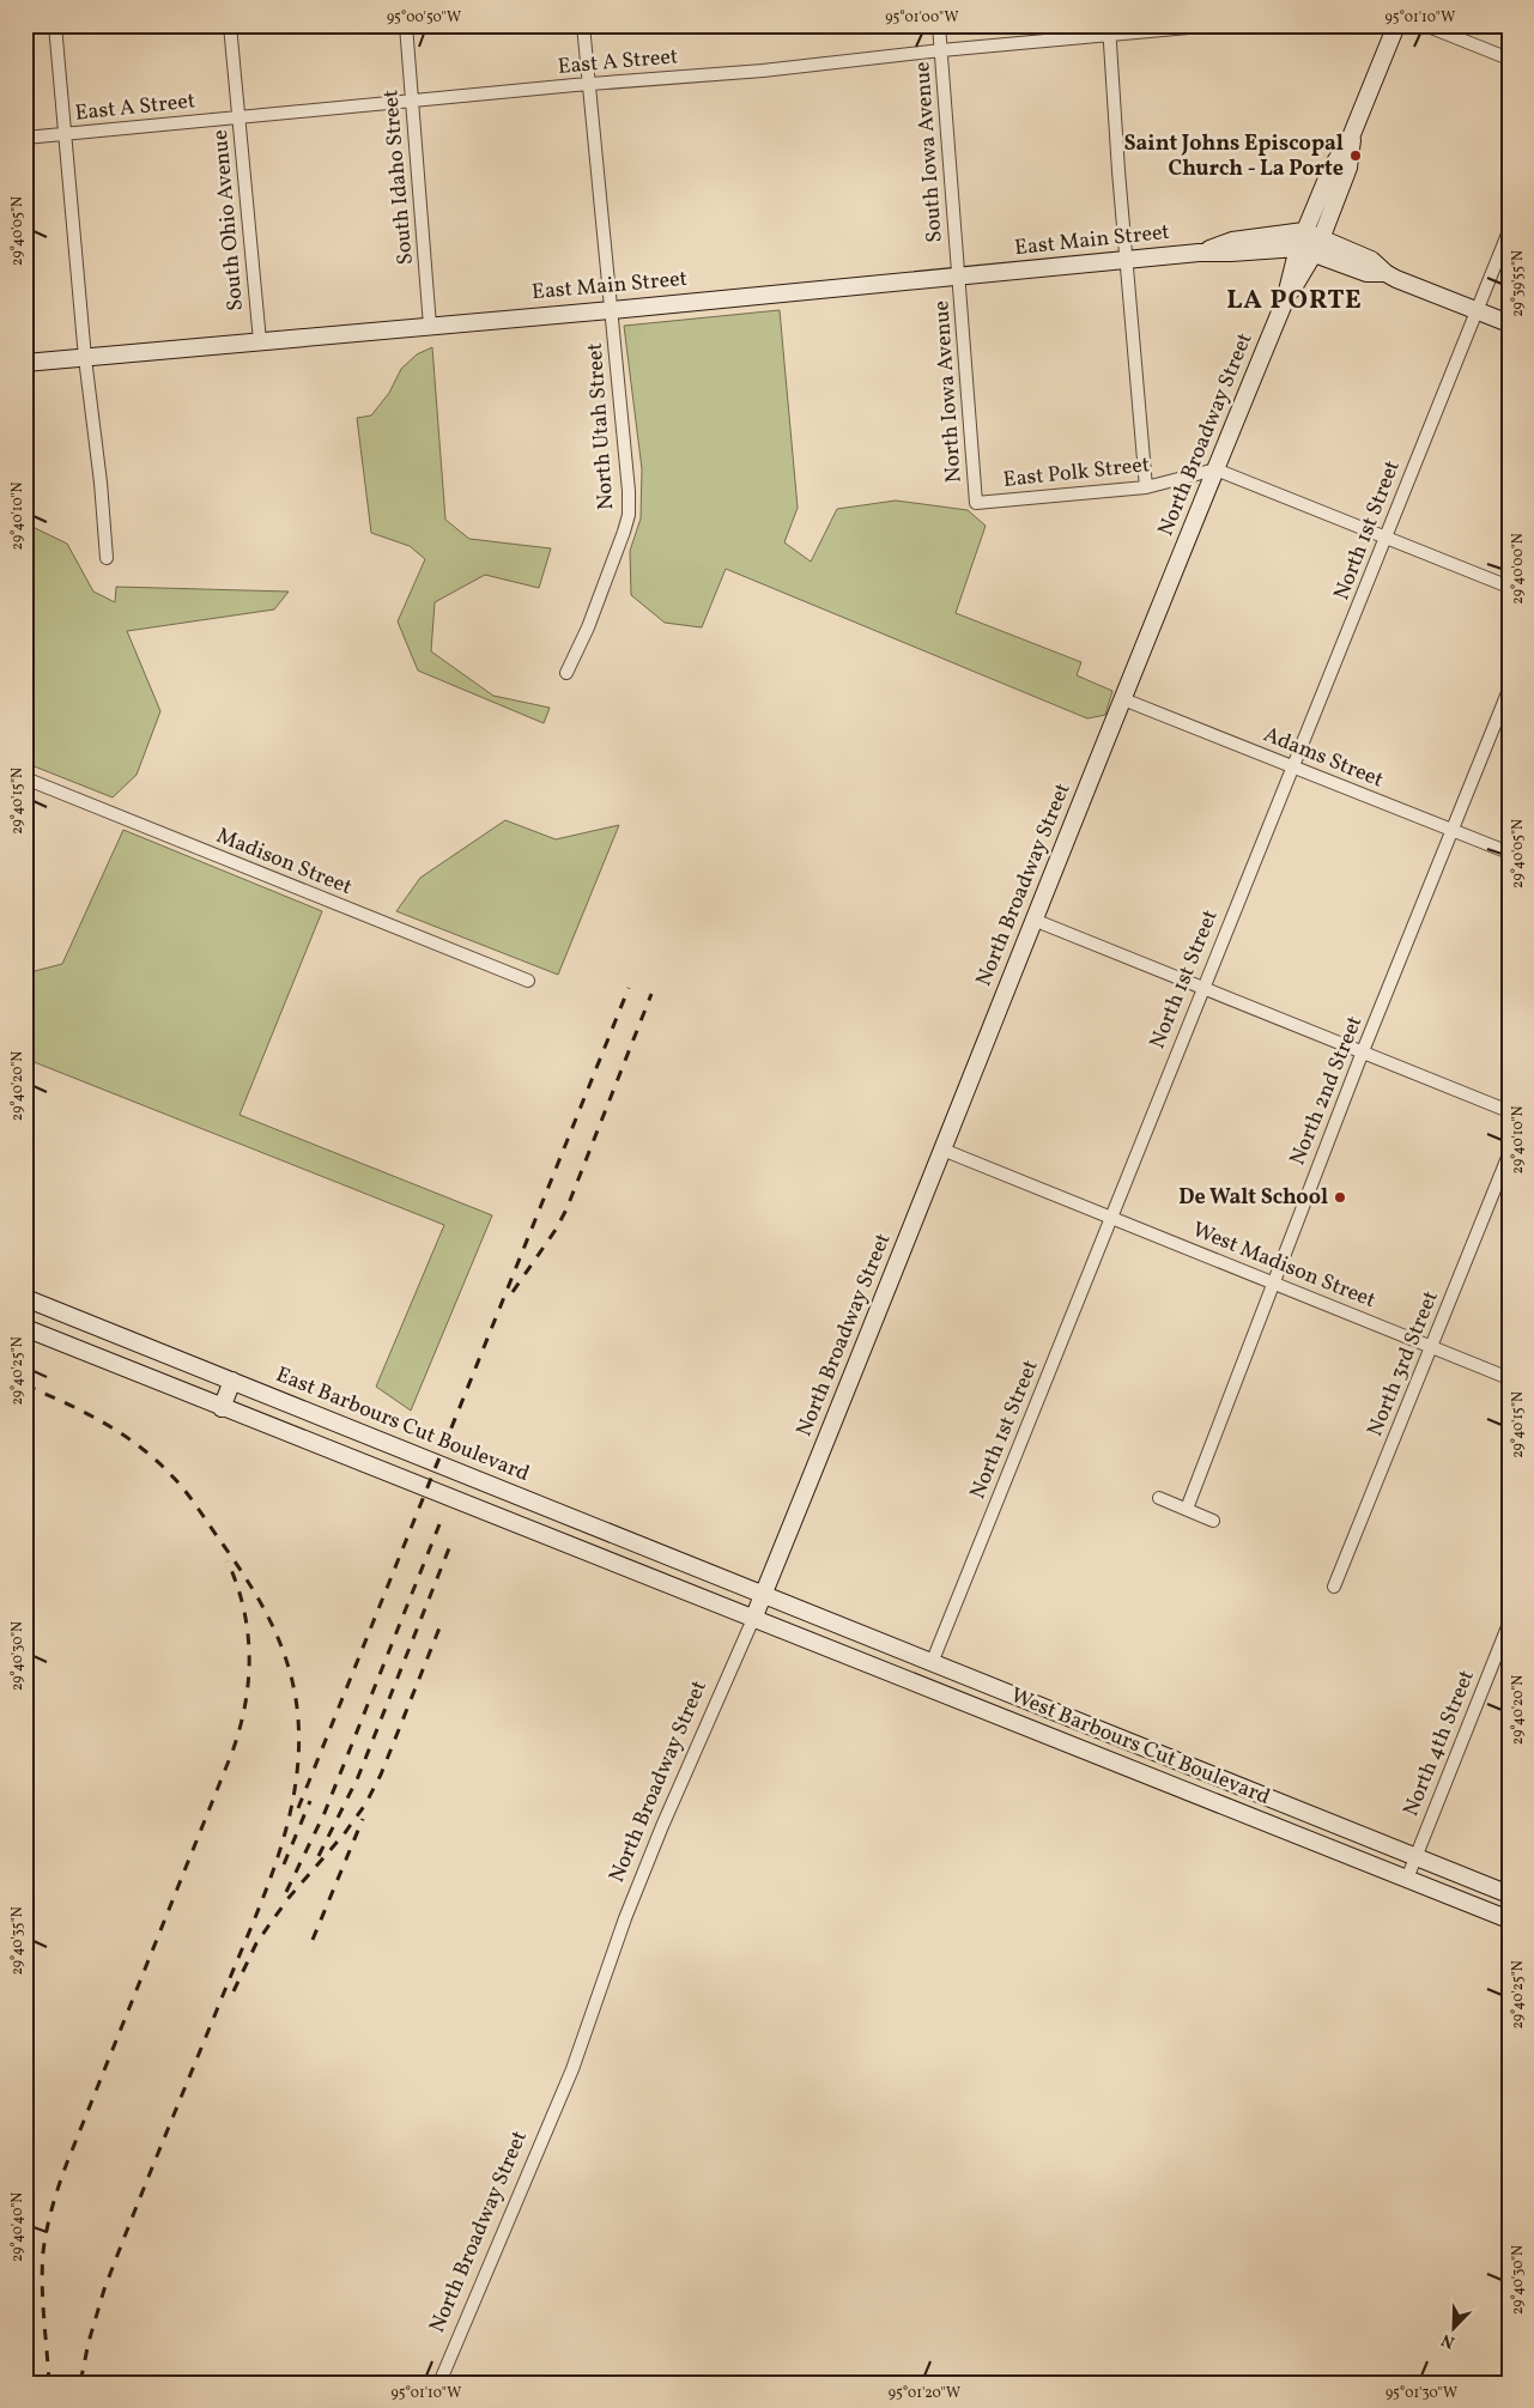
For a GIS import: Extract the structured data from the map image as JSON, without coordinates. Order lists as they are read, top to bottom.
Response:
{
  "streets": {
    "street": [
      "East A Street",
      "South Iowa Avenue",
      "South Idaho Street",
      "South Ohio Avenue",
      "East Main Street",
      "North Iowa Avenue",
      "North Utah Street",
      "North Broadway Street",
      "East Polk Street",
      "North 1st Street",
      "Adams Street",
      "Madison Street",
      "North 2nd Street",
      "West Madison Street",
      "North 3rd Street",
      "East Barbours Cut Boulevard",
      "North 4th Street",
      "West Barbours Cut Boulevard"
    ]
  },
  "crossings": [
    ["East A Street", "South Iowa Avenue"],
    ["East A Street", "South Idaho Street"],
    ["East A Street", "South Ohio Avenue"],
    ["East A Street", "North Utah Street"],
    ["South Iowa Avenue", "East Main Street"],
    ["South Iowa Avenue", "North Iowa Avenue"],
    ["South Idaho Street", "East Main Street"],
    ["South Ohio Avenue", "East Main Street"],
    ["East Main Street", "North Iowa Avenue"],
    ["East Main Street", "North Utah Street"],
    ["East Main Street", "North Broadway Street"],
    ["North Iowa Avenue", "East Polk Street"],
    ["North Broadway Street", "East Polk Street"],
    ["North Broadway Street", "Adams Street"],
    ["North Broadway Street", "West Madison Street"],
    ["North Broadway Street", "East Barbours Cut Boulevard"],
    ["North Broadway Street", "West Barbours Cut Boulevard"],
    ["North 1st Street", "Adams Street"],
    ["North 1st Street", "West Madison Street"],
    ["North 1st Street", "West Barbours Cut Boulevard"],
    ["Adams Street", "North 2nd Street"],
    ["North 2nd Street", "West Madison Street"],
    ["West Madison Street", "North 3rd Street"],
    ["East Barbours Cut Boulevard", "West Barbours Cut Boulevard"],
    ["North 4th Street", "West Barbours Cut Boulevard"]
  ],
  "districts": ["LA PORTE"],
  "places": ["Saint Johns Episcopal Church - La Porte", "De Walt School"],
  "north": "bottom left",
  "coordinates": [
    "95°00'50\"W",
    "95°01'00\"W",
    "95°01'10\"W",
    "29°40'05\"N",
    "29°39'55\"N",
    "29°40'10\"N",
    "29°40'00\"N",
    "29°40'15\"N",
    "29°40'20\"N",
    "29°40'25\"N",
    "29°40'30\"N",
    "29°40'35\"N",
    "29°40'40\"N",
    "95°01'20\"W",
    "95°01'30\"W"
  ]
}
